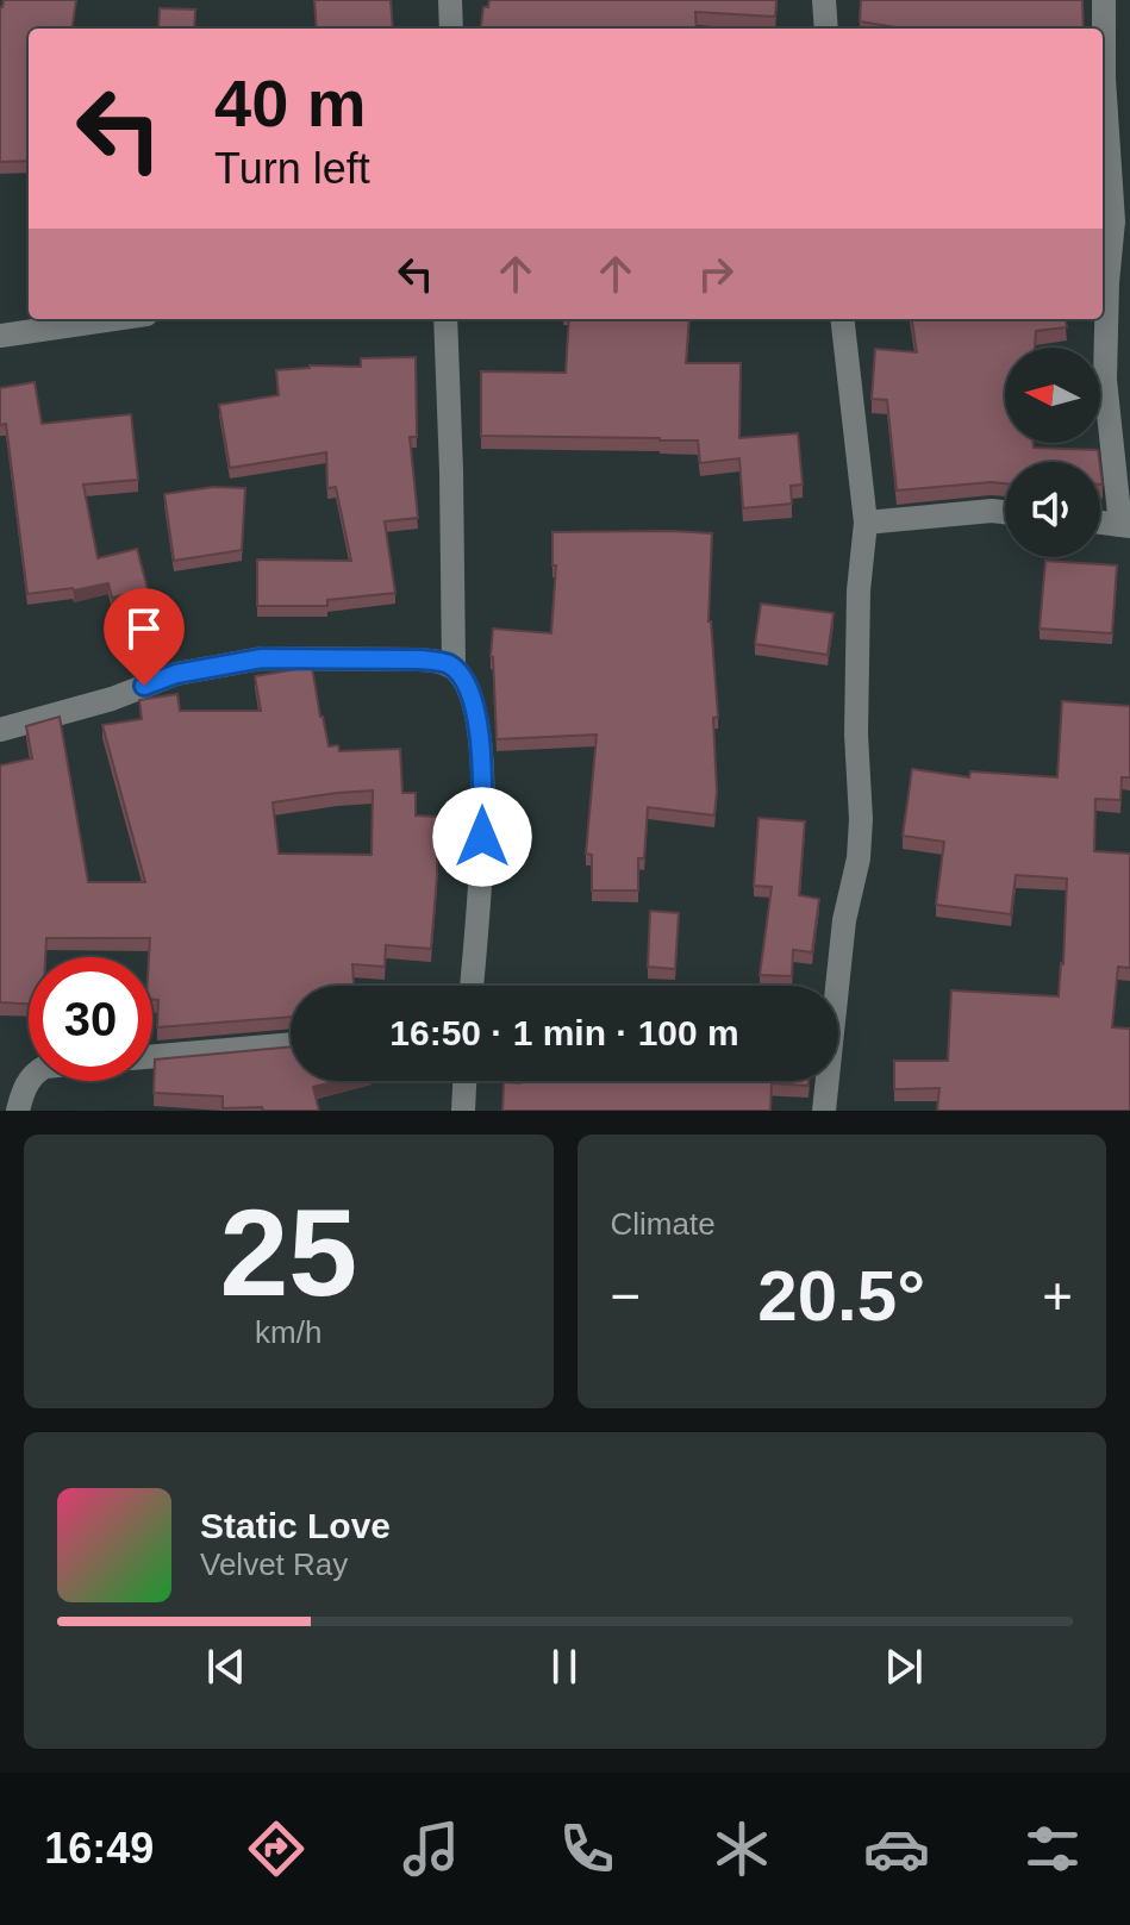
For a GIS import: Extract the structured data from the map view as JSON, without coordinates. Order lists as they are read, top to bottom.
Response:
{
  "north": "left",
  "page": {
    "turn": ["40 m", "Turn left"],
    "limit": "30",
    "trip": "16:50 · 1 min · 100 m",
    "tile": [
      ["25", "km/h"],
      "Climate"
    ],
    "heat": ["−", "20.5°", "+"],
    "song": ["Static Love", "Velvet Ray"],
    "tabs": "16:49"
  }
}
